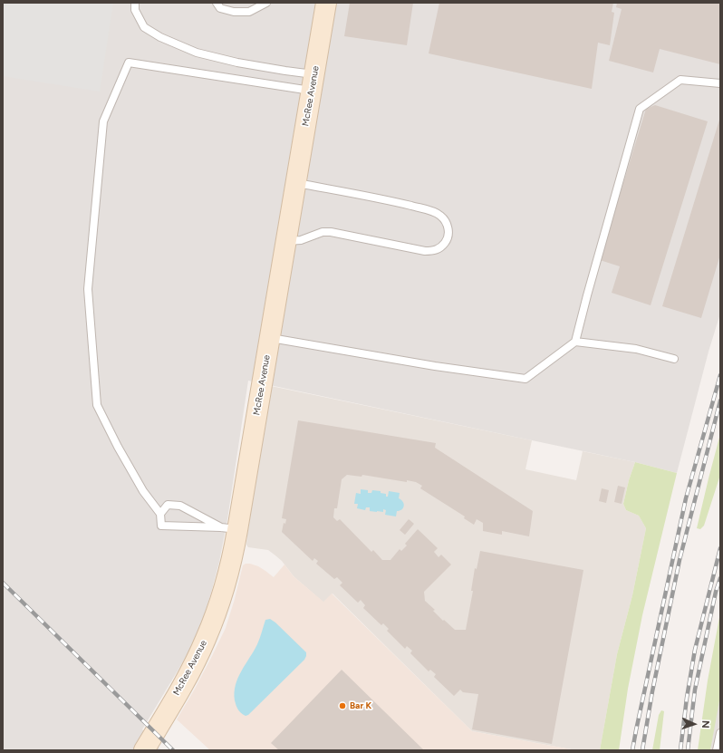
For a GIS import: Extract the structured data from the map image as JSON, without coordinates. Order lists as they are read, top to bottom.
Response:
{
  "streets": {
    "main road": ["McRee Avenue"]
  },
  "places": ["Bar K"],
  "north": "right"
}
